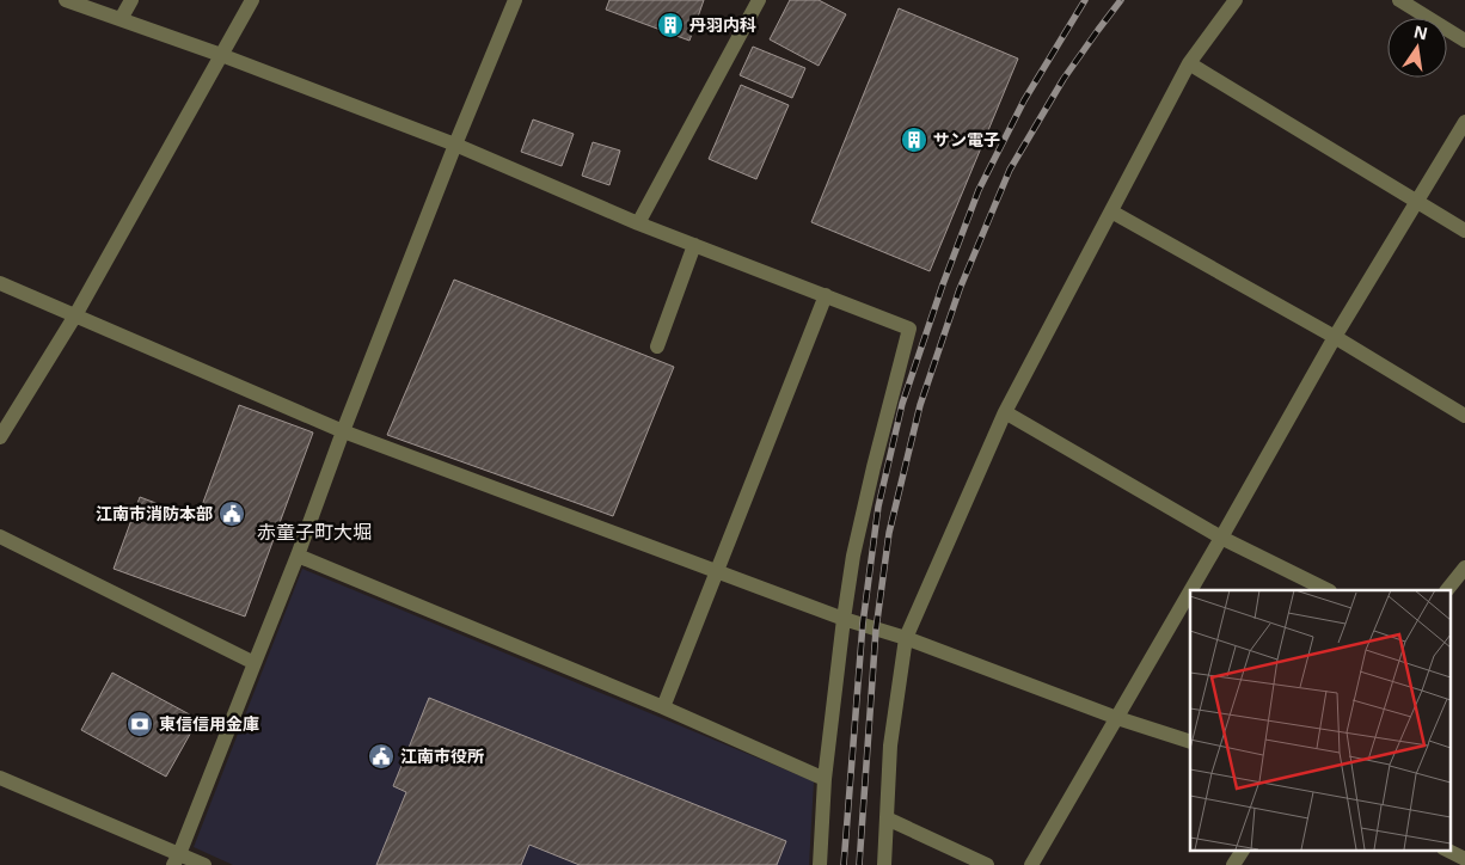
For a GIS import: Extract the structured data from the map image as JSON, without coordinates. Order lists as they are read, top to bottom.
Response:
{
  "districts": ["赤童子町大堀"],
  "places": {
    "building": ["丹羽内科", "サン電子"],
    "public building": ["江南市消防本部", "江南市役所"],
    "bank": ["東信信用金庫"]
  },
  "north": "top"
}
